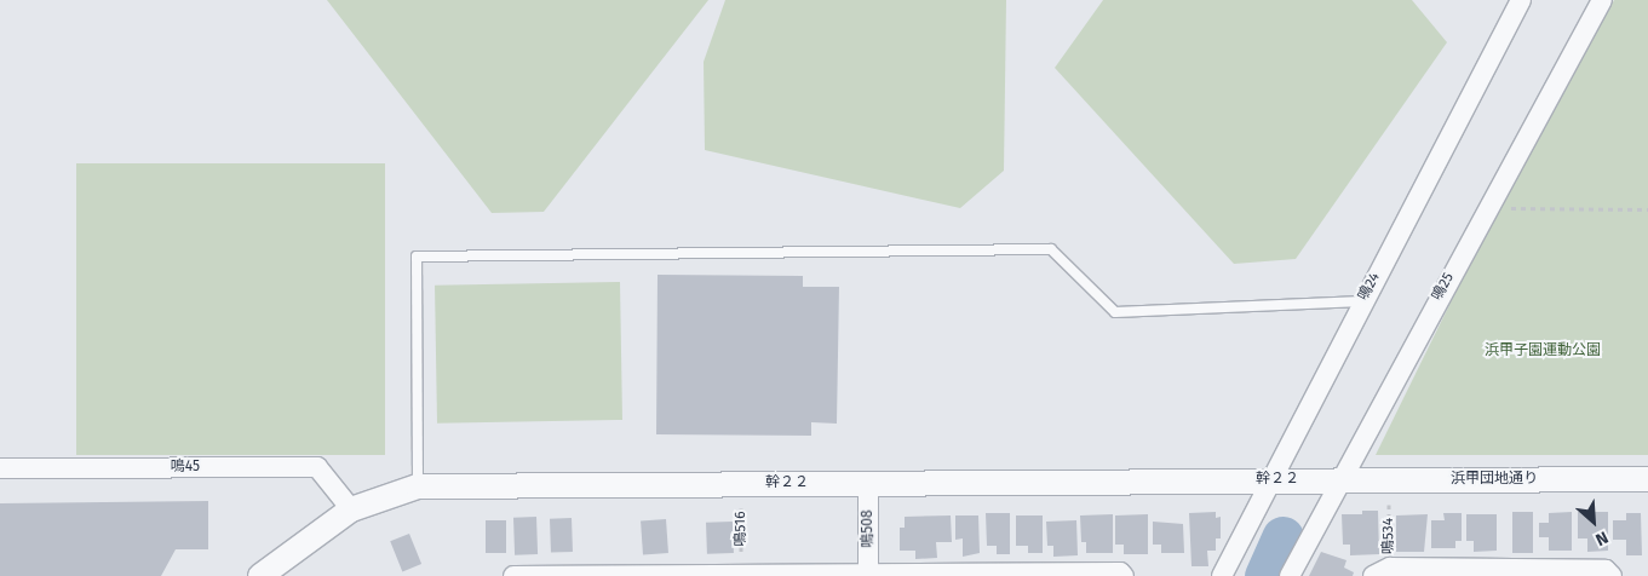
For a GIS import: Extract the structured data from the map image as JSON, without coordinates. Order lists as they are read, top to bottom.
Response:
{
  "streets": {
    "street": [
      "鳴24",
      "鳴25",
      "鳴45",
      "幹２２",
      "浜甲団地通り",
      "鳴508"
    ],
    "path": ["鳴516", "鳴534"]
  },
  "crossings": [
    ["鳴24", "幹２２"],
    ["鳴25", "幹２２"],
    ["鳴25", "浜甲団地通り"],
    ["鳴45", "幹２２"],
    ["幹２２", "浜甲団地通り"],
    ["幹２２", "鳴516"],
    ["幹２２", "鳴508"]
  ],
  "parks": ["浜甲子園運動公園"],
  "north": "bottom right"
}
